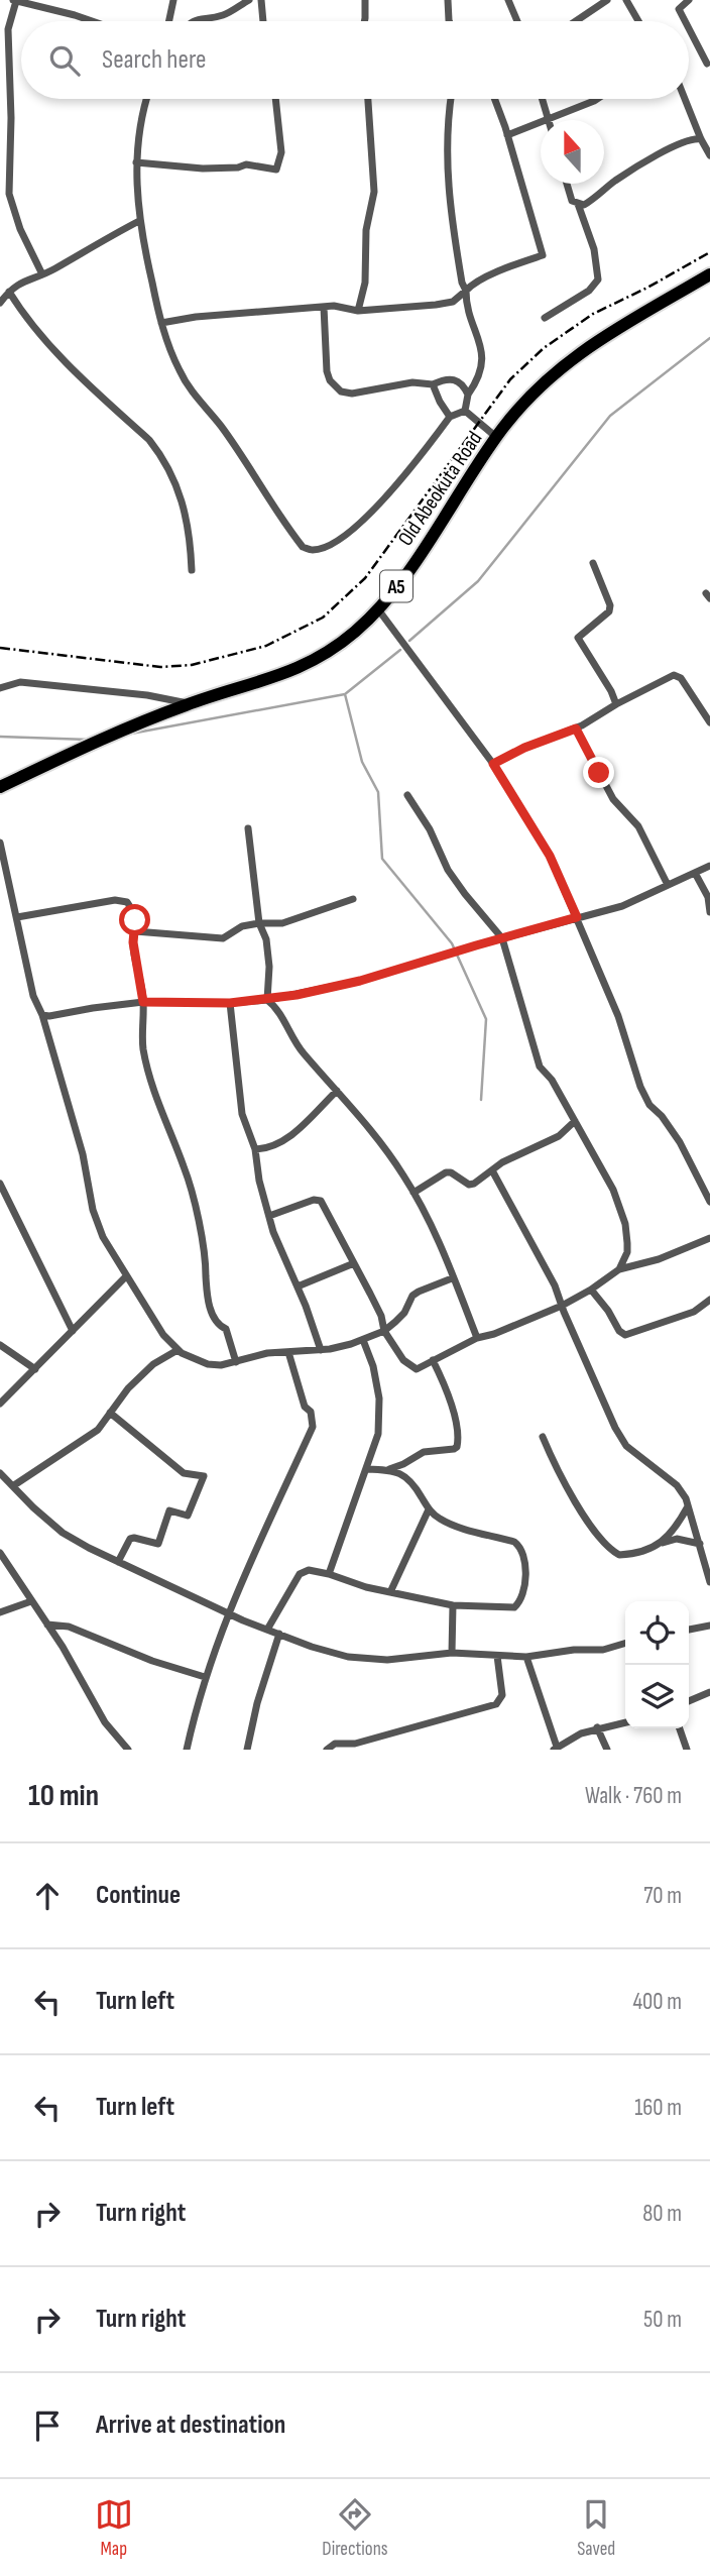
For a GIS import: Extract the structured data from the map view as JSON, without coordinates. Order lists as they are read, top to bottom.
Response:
{
  "streets": {
    "highway": ["Old Abeokuta Road", "A5"]
  },
  "north": "top",
  "page": {
    "search": "Search here",
    "heading": ["10 min", "Walk · 760 m"],
    "list": [
      ["Continue", "70 m"],
      ["Turn left", "400 m"],
      ["Turn left", "160 m"],
      ["Turn right", "80 m"],
      ["Turn right", "50 m"],
      "Arrive at destination"
    ],
    "nav": ["Map", "Directions", "Saved"]
  }
}
